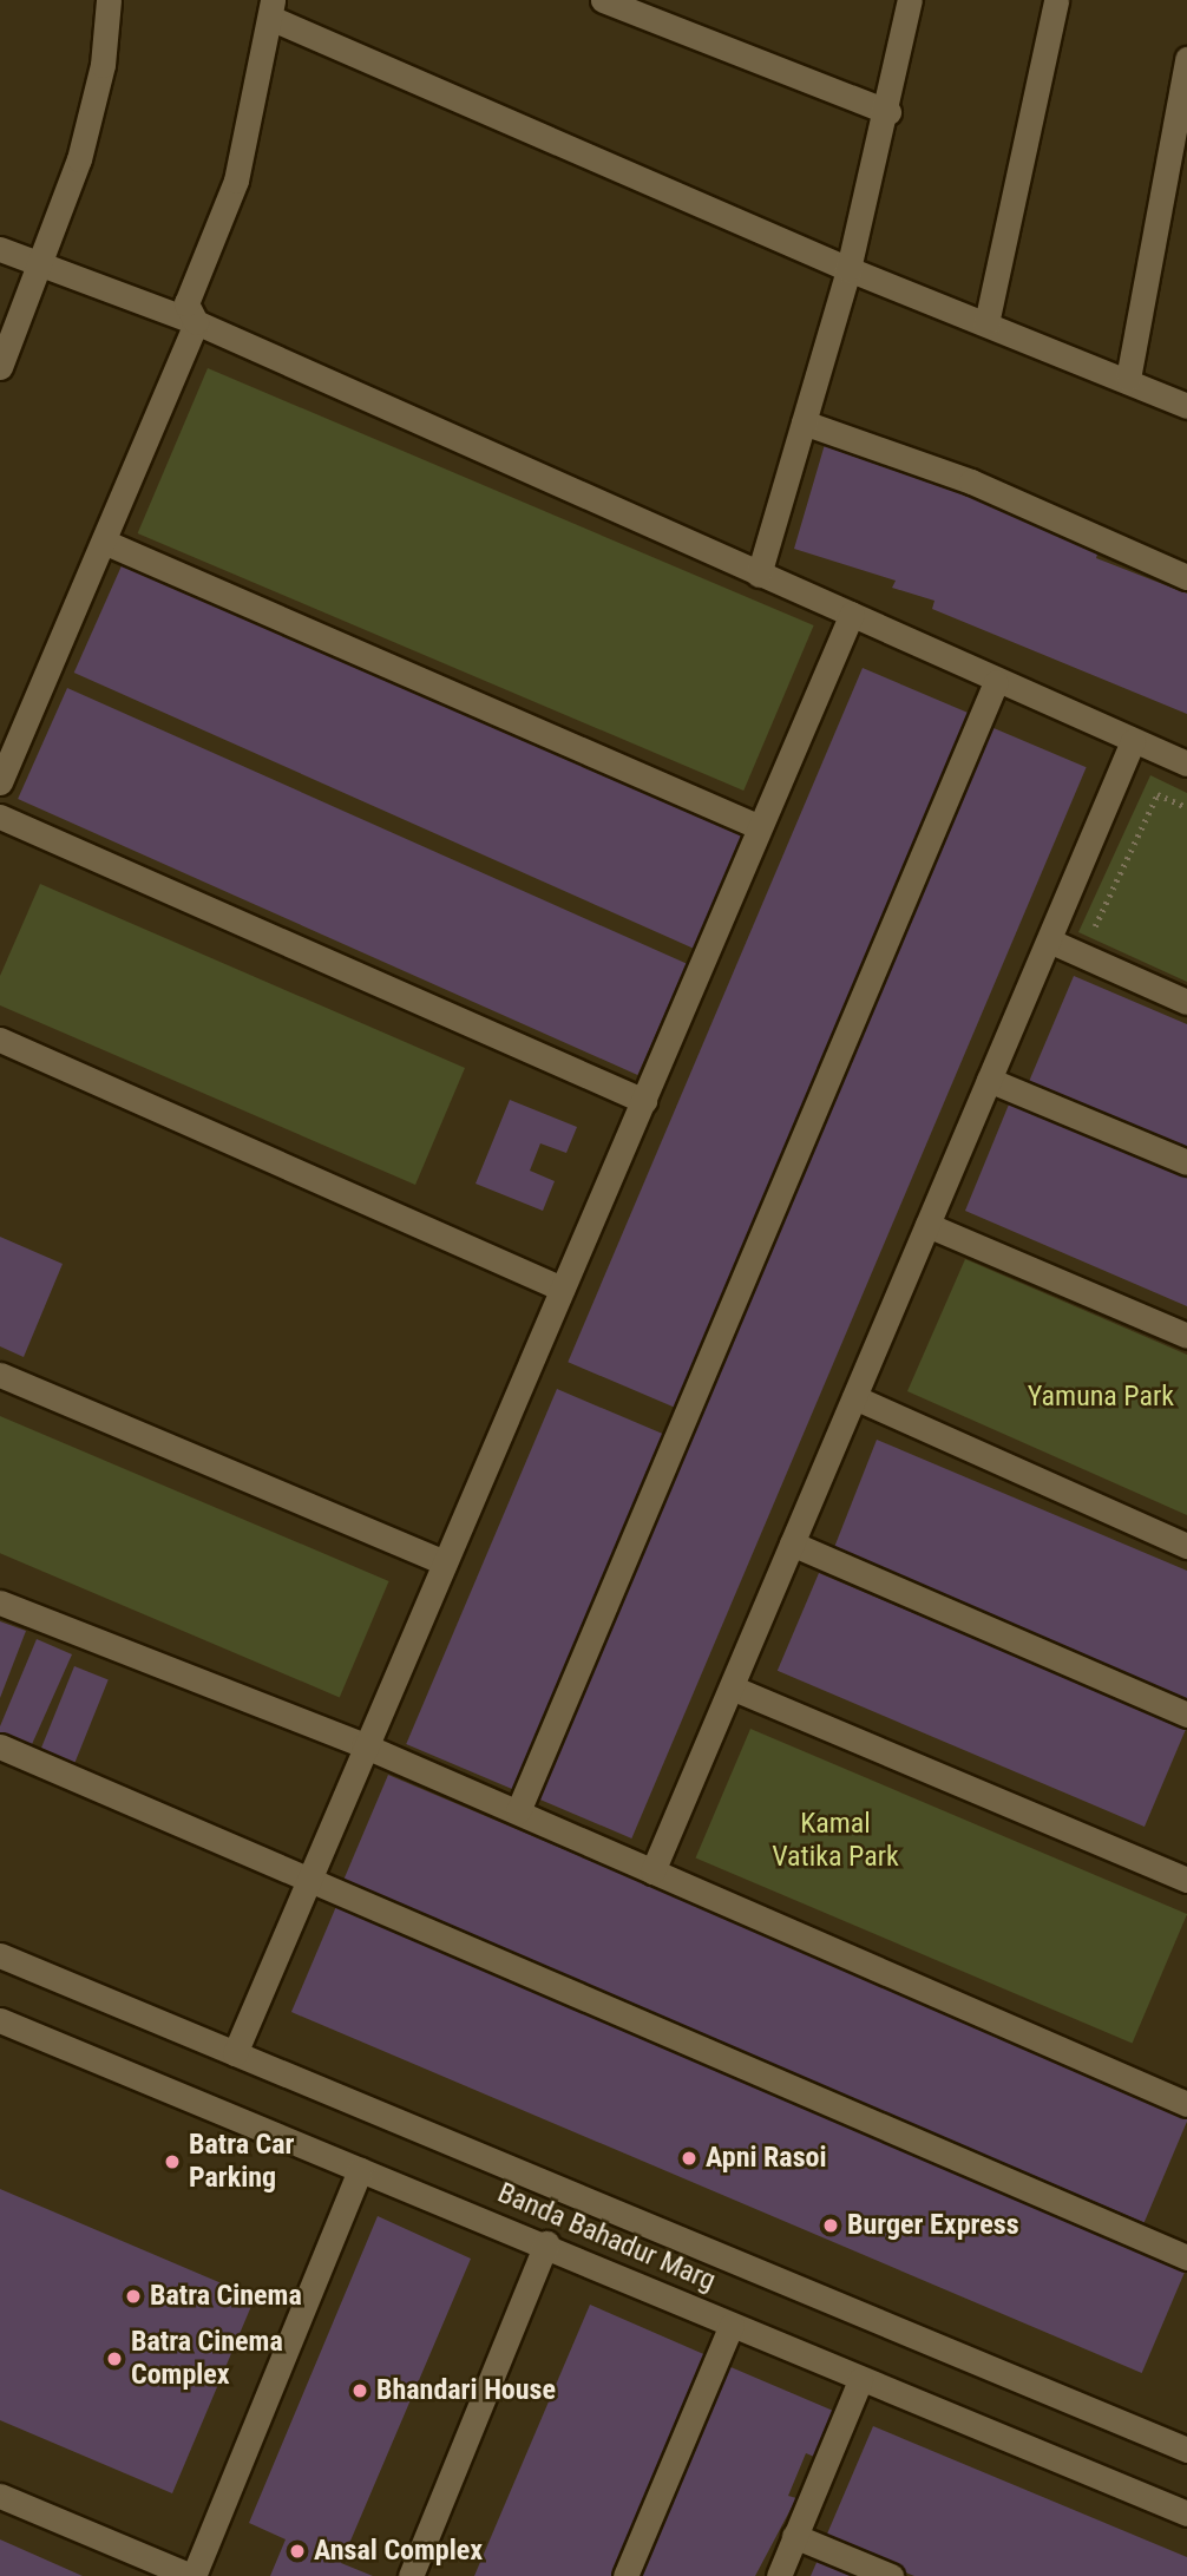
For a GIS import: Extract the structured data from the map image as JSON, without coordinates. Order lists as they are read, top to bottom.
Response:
{
  "streets": {
    "street": ["Banda Bahadur Marg"]
  },
  "parks": ["Yamuna Park", "Kamal Vatika Park"],
  "places": [
    "Apni Rasoi",
    "Batra Car Parking",
    "Burger Express",
    "Batra Cinema",
    "Batra Cinema Complex",
    "Bhandari House",
    "Ansal Complex"
  ]
}
